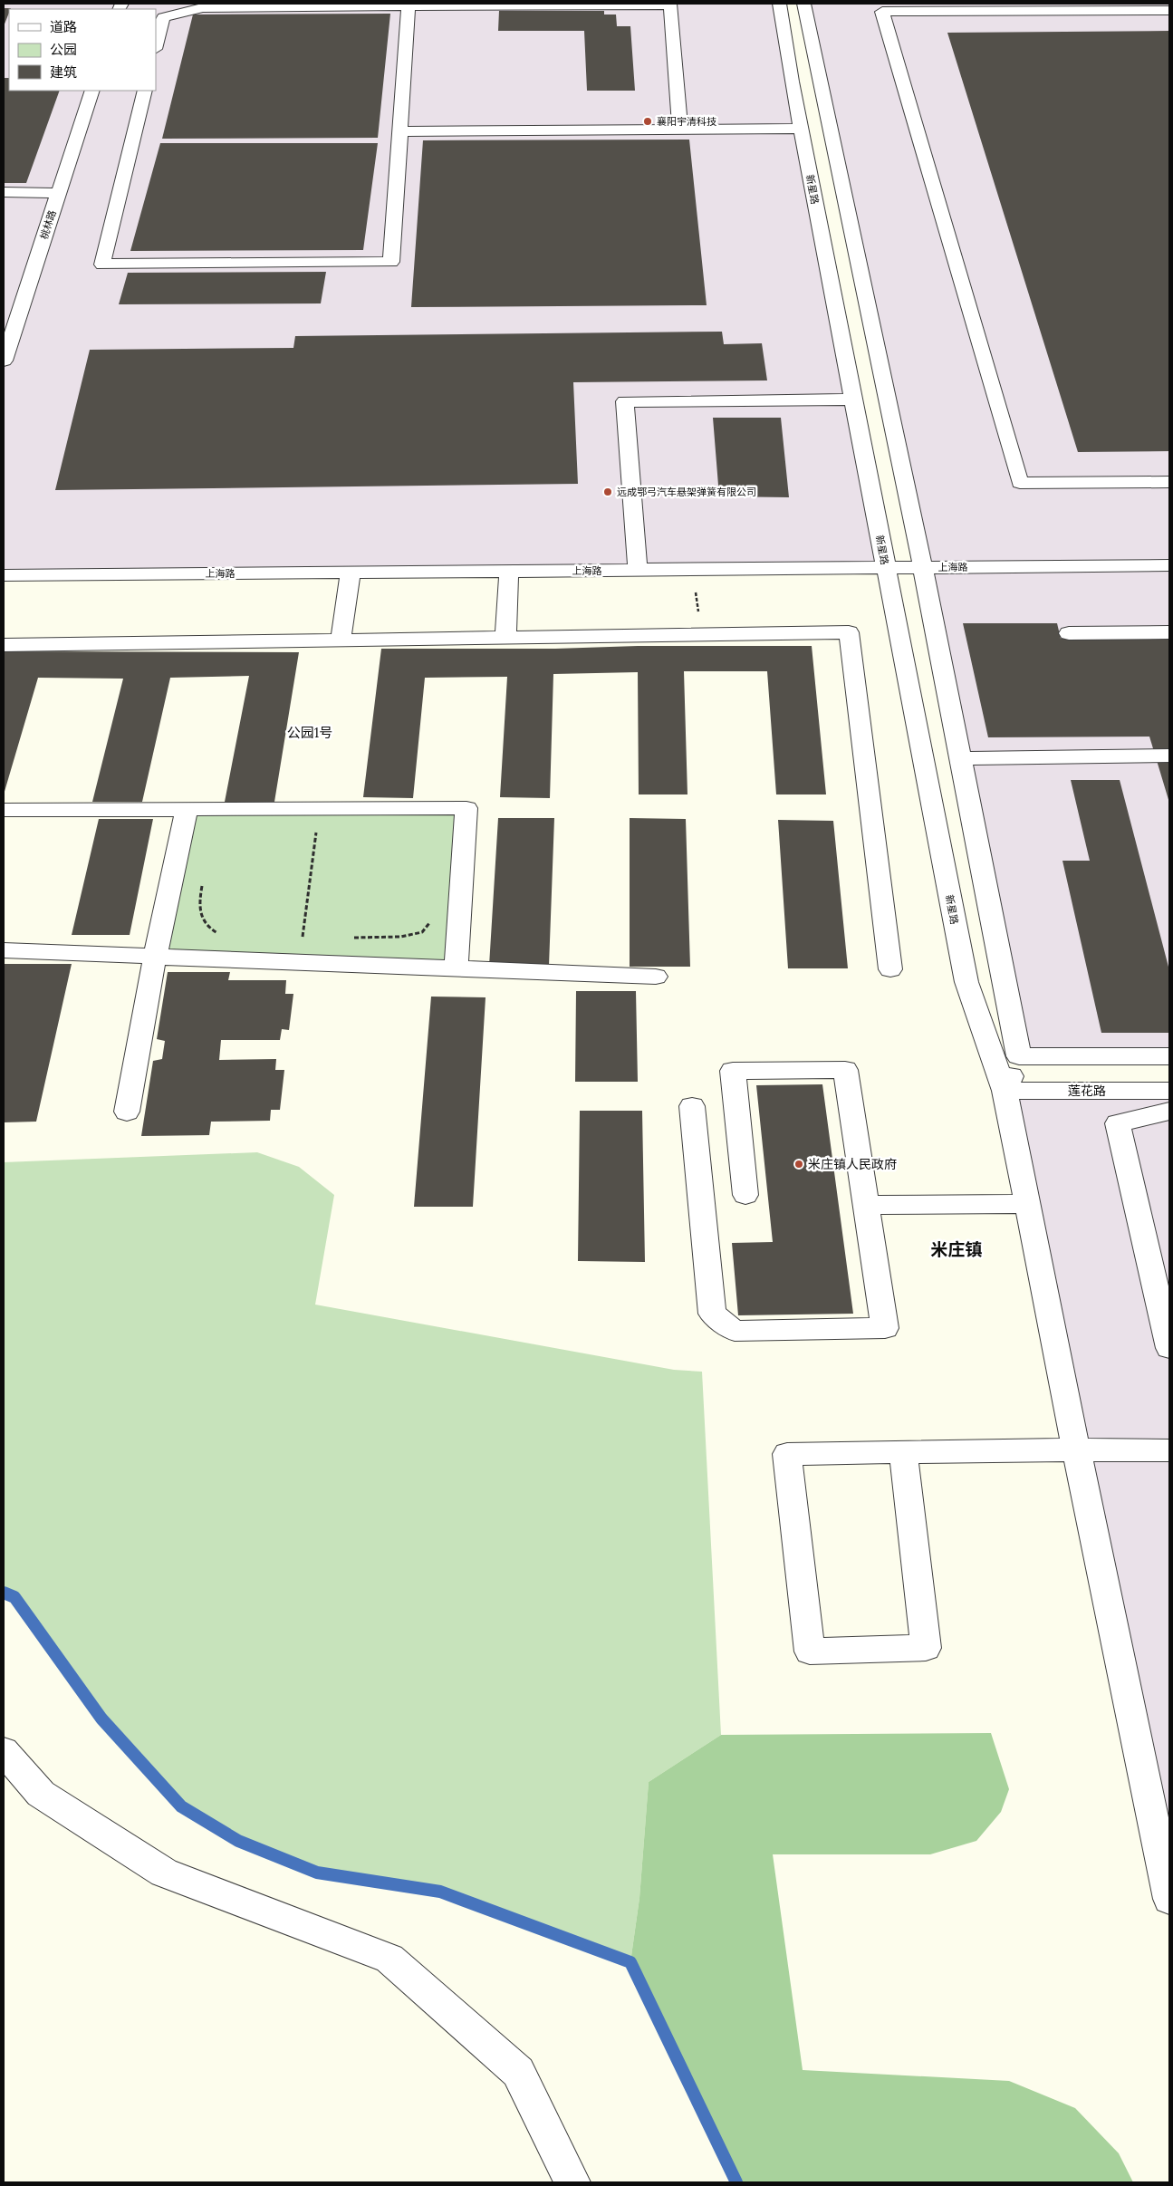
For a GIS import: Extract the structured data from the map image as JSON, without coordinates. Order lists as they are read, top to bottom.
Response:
{
  "streets": {
    "street": [
      "新星路",
      "桃林路",
      "上海路",
      "莲花路"
    ]
  },
  "crossings": [
    ["新星路", "上海路"],
    ["新星路", "莲花路"]
  ],
  "districts": ["公园1号", "米庄镇"],
  "places": ["襄阳宇清科技", "远成鄂弓汽车悬架弹簧有限公司", "米庄镇人民政府"],
  "legend": ["道路", "公园", "建筑"]
}
